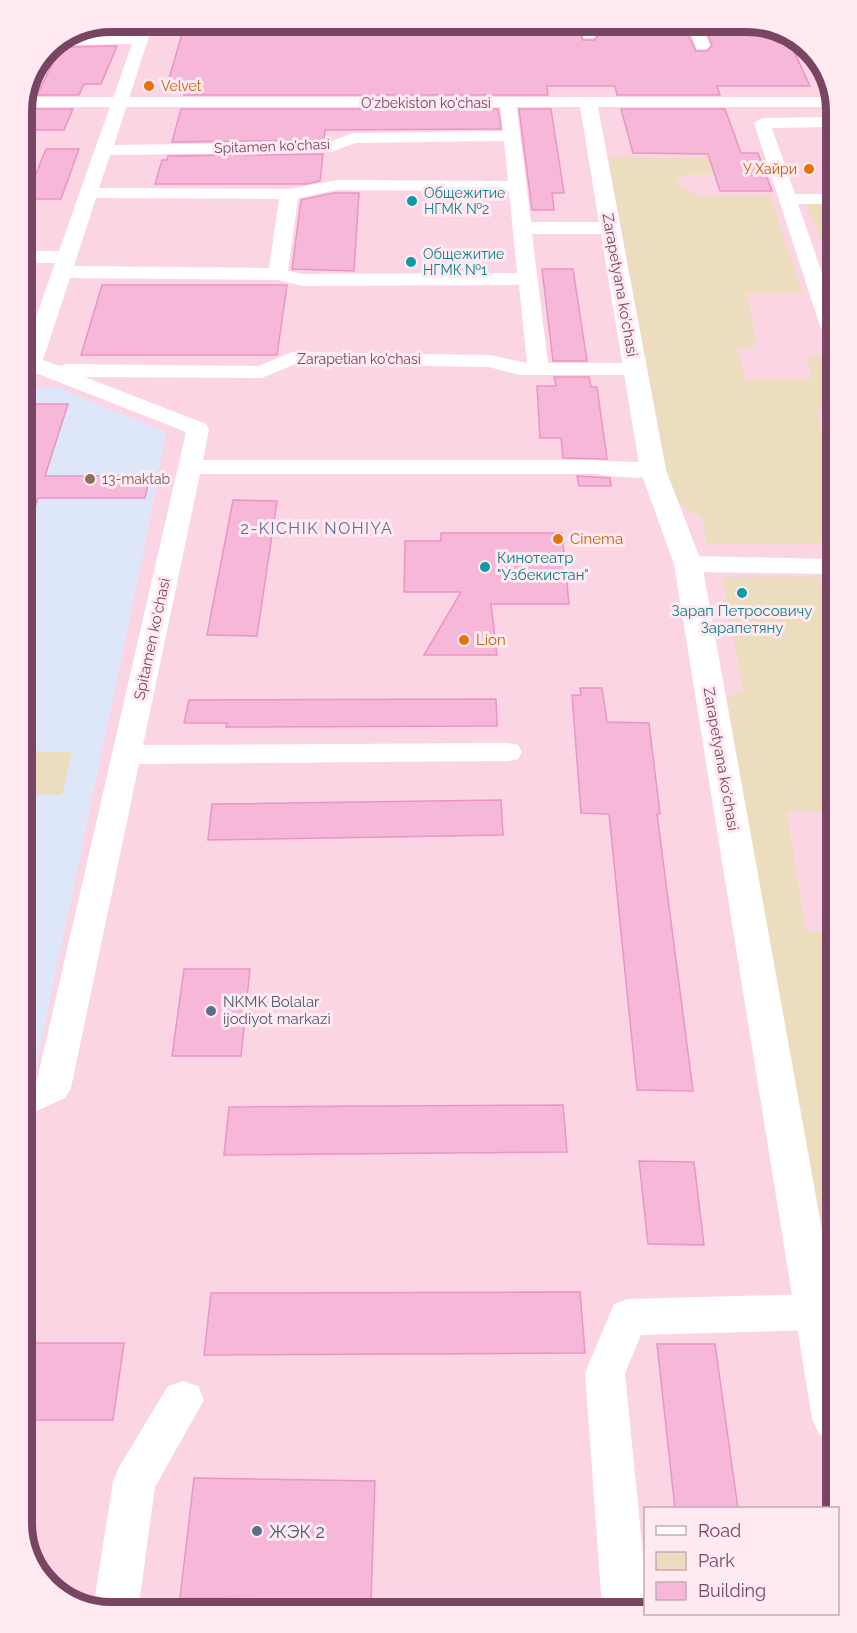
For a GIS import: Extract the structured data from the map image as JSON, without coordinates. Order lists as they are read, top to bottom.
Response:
{
  "streets": {
    "street": [
      "O‘zbekiston ko‘chasi",
      "Spitamen ko'chasi",
      "Zarapetyana ko'chasi",
      "Zarapetian ko'chasi"
    ]
  },
  "crossings": [
    ["O‘zbekiston ko‘chasi", "Spitamen ko'chasi"],
    ["O‘zbekiston ko‘chasi", "Zarapetyana ko'chasi"],
    ["Spitamen ko'chasi", "Zarapetian ko'chasi"],
    ["Zarapetyana ko'chasi", "Zarapetian ko'chasi"]
  ],
  "districts": ["2-KICHIK NOHIYA"],
  "places": [
    "Velvet",
    "У Хайри",
    "Общежитие НГМК №2",
    "Общежитие НГМК №1",
    "13-maktab",
    "Cinema",
    "Кинотеатр \"Узбекистан\"",
    "Зарап Петросовичу Зарапетяну",
    "Lion",
    "NKMK Bolalar ijodiyot markazi",
    "ЖЭК 2"
  ],
  "legend": ["Road", "Park", "Building"]
}
